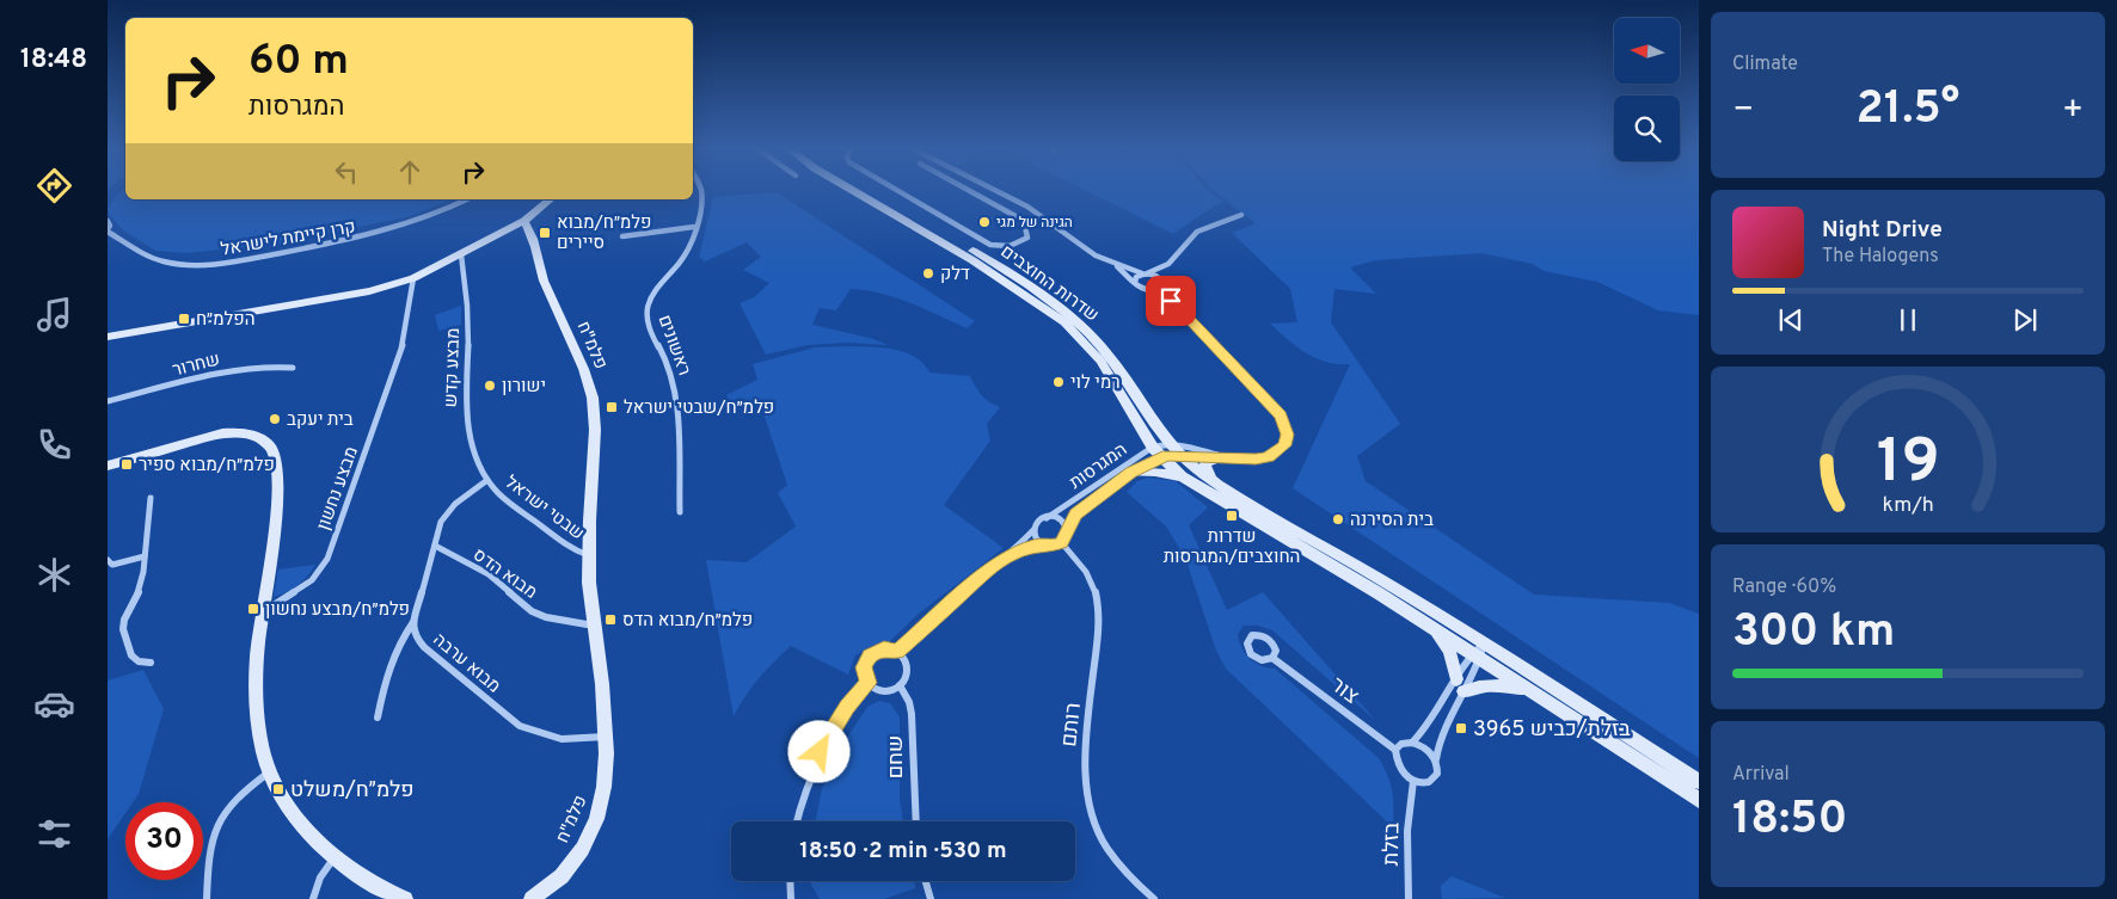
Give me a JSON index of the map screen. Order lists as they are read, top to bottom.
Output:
{
  "streets": {
    "main road": ["שדרות החוצבים", "פלמ\"ח"],
    "street": [
      "קרן קיימת לישראל",
      "ראשונים",
      "שחרור",
      "מבצע קדש",
      "המגרסות",
      "מבצע נחשון",
      "שבטי ישראל",
      "מבוא הדס",
      "מבוא ערבה",
      "צור",
      "רותם",
      "שחם",
      "בזלת"
    ]
  },
  "crossings": [
    ["שדרות החוצבים", "המגרסות"],
    ["פלמ\"ח", "שבטי ישראל"],
    ["פלמ\"ח", "מבוא הדס"],
    ["פלמ\"ח", "מבוא ערבה"],
    ["מבצע קדש", "שבטי ישראל"],
    ["המגרסות", "רותם"],
    ["צור", "בזלת"]
  ],
  "places": {
    "other": [
      "הגינה של מגי",
      "דלק",
      "רמי לוי",
      "ישורון",
      "בית יעקב",
      "בית הסירנה"
    ],
    "transit": [
      "פלמ״ח/מבוא סיירים",
      "הפלמ״ח",
      "פלמ״ח/שבטי ישראל",
      "פלמ״ח/מבוא ספיר",
      "שדרות החוצבים/המגרסות",
      "פלמ״ח/מבצע נחשון",
      "פלמ״ח/מבוא הדס",
      "בזלת/כביש 3965",
      "פלמ״ח/משלט"
    ]
  },
  "north": "left",
  "page": {
    "tabs": "18:48",
    "tile": [
      "Climate",
      ["Range · 60%", "300 km"],
      ["Arrival", "18:50"]
    ],
    "turn": ["60 m", "המגרסות"],
    "heat": ["−", "21.5°", "+"],
    "song": ["Night Drive", "The Halogens"],
    "limit": "30",
    "trip": "18:50 · 2 min · 530 m",
    "gauge": ["19", "km/h"]
  }
}
